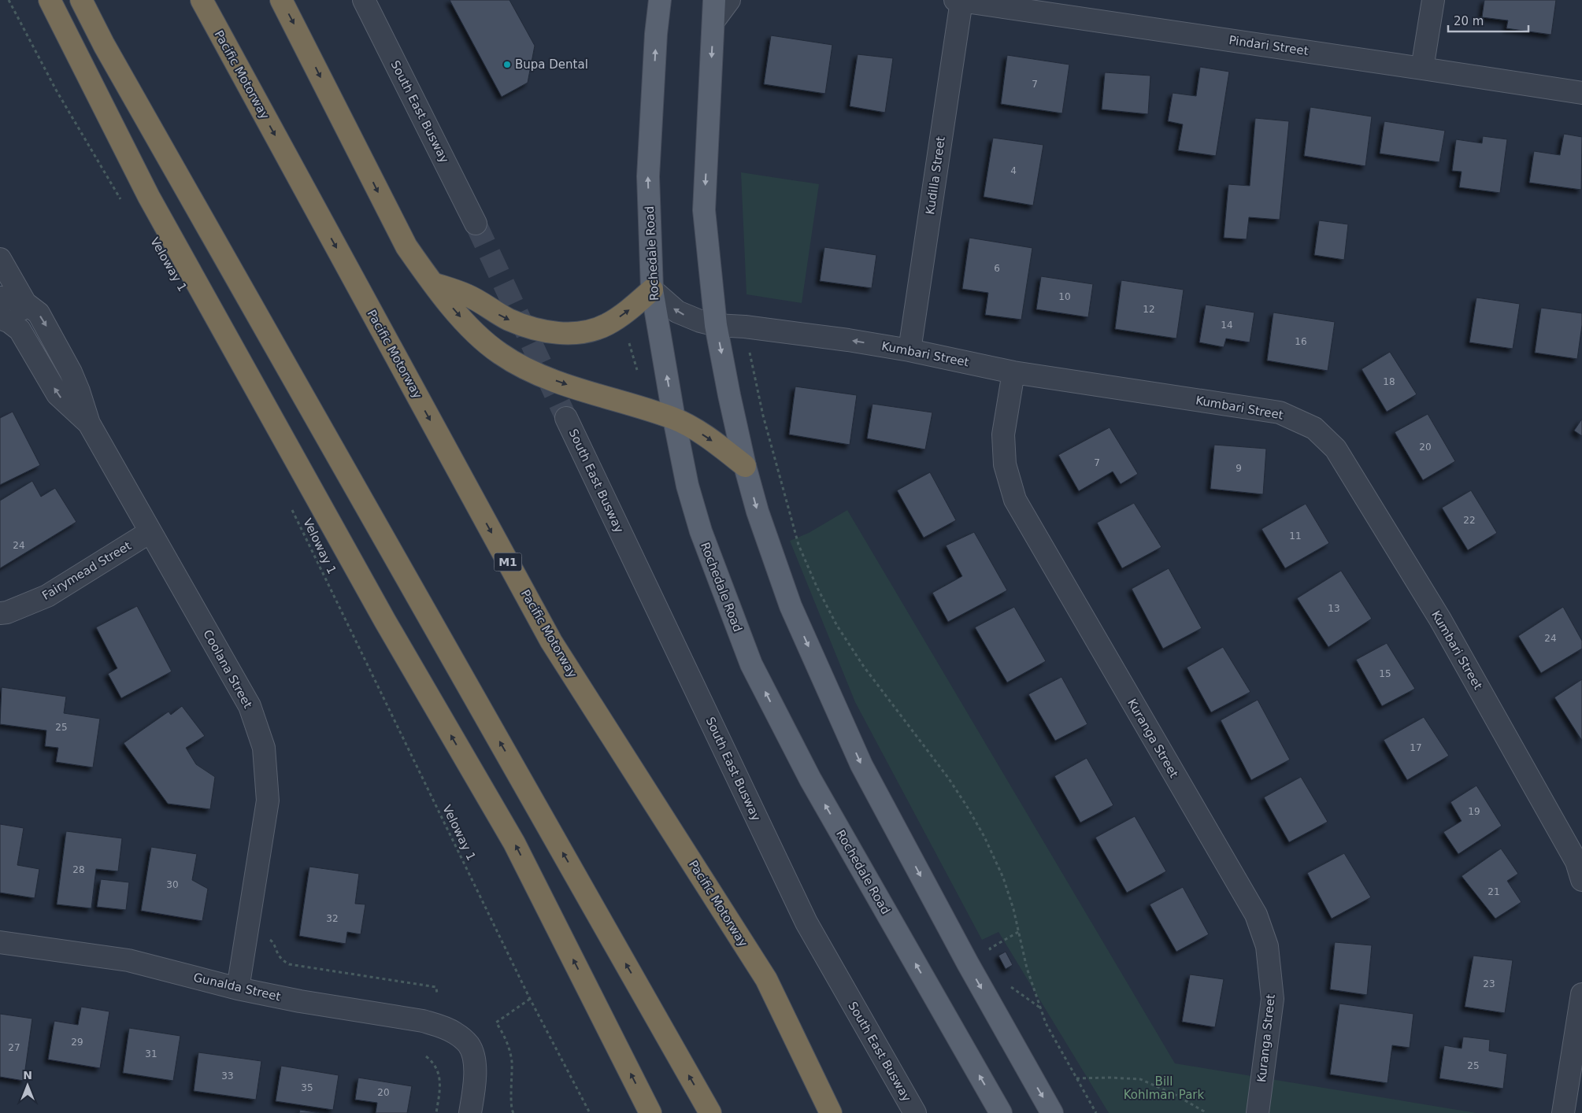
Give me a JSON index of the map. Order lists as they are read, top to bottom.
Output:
{
  "streets": {
    "highway": ["Pacific Motorway", "M1"],
    "main road": ["Rochedale Road"],
    "street": [
      "Pindari Street",
      "South East Busway",
      "Kudilla Street",
      "Kumbari Street",
      "Fairymead Street",
      "Coolana Street",
      "Kuranga Street",
      "Gunalda Street"
    ],
    "path": ["Veloway 1"]
  },
  "crossings": [
    ["Pindari Street", "Kudilla Street"],
    ["Kudilla Street", "Kumbari Street"],
    ["Rochedale Road", "Kumbari Street"],
    ["Kumbari Street", "Kuranga Street"],
    ["Fairymead Street", "Coolana Street"],
    ["Coolana Street", "Gunalda Street"]
  ],
  "parks": ["Bill Kohlman Park"],
  "places": ["Bupa Dental"],
  "house_numbers": [
    "7",
    "4",
    "6",
    "10",
    "12",
    "14",
    "16",
    "18",
    "20",
    "7",
    "9",
    "22",
    "11",
    "24",
    "13",
    "24",
    "15",
    "25",
    "17",
    "19",
    "28",
    "30",
    "21",
    "32",
    "23",
    "29",
    "27",
    "31",
    "25",
    "33",
    "35",
    "20"
  ],
  "scale_bar": "20 m",
  "north": "top"
}
